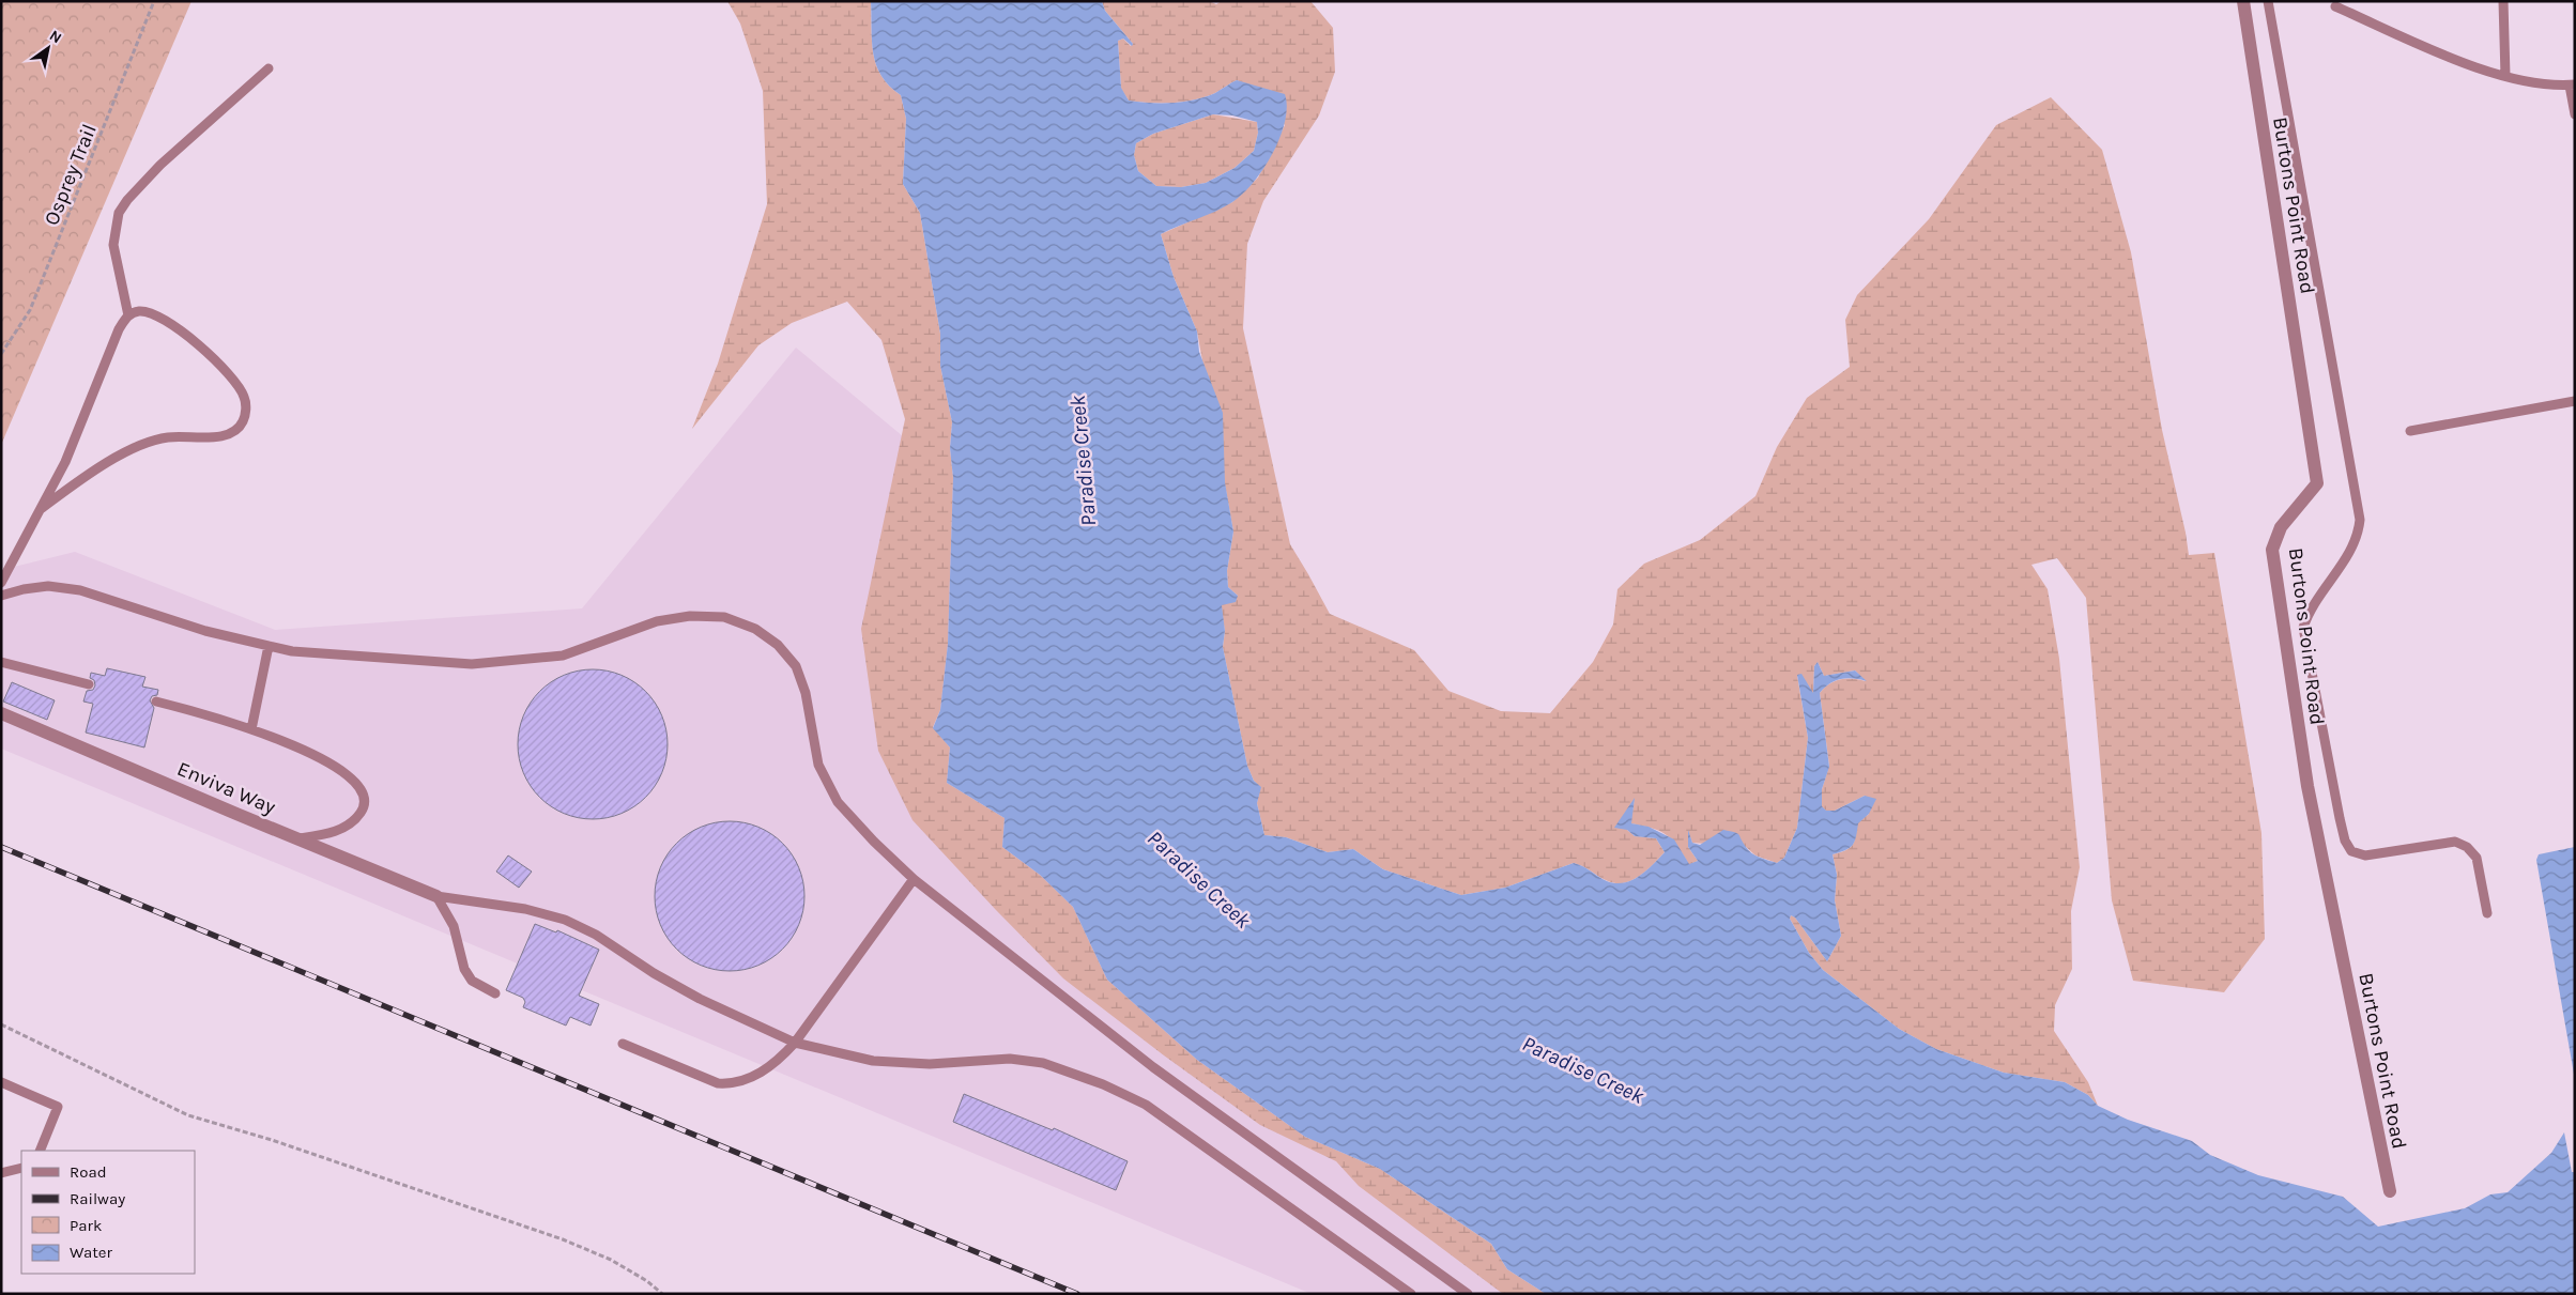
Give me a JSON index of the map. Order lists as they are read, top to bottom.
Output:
{
  "streets": {
    "street": ["Burtons Point Road", "Enviva Way"],
    "path": ["Osprey Trail"]
  },
  "water": ["Paradise Creek"],
  "legend": [
    "Road",
    "Railway",
    "Park",
    "Water"
  ],
  "north": "top right"
}
